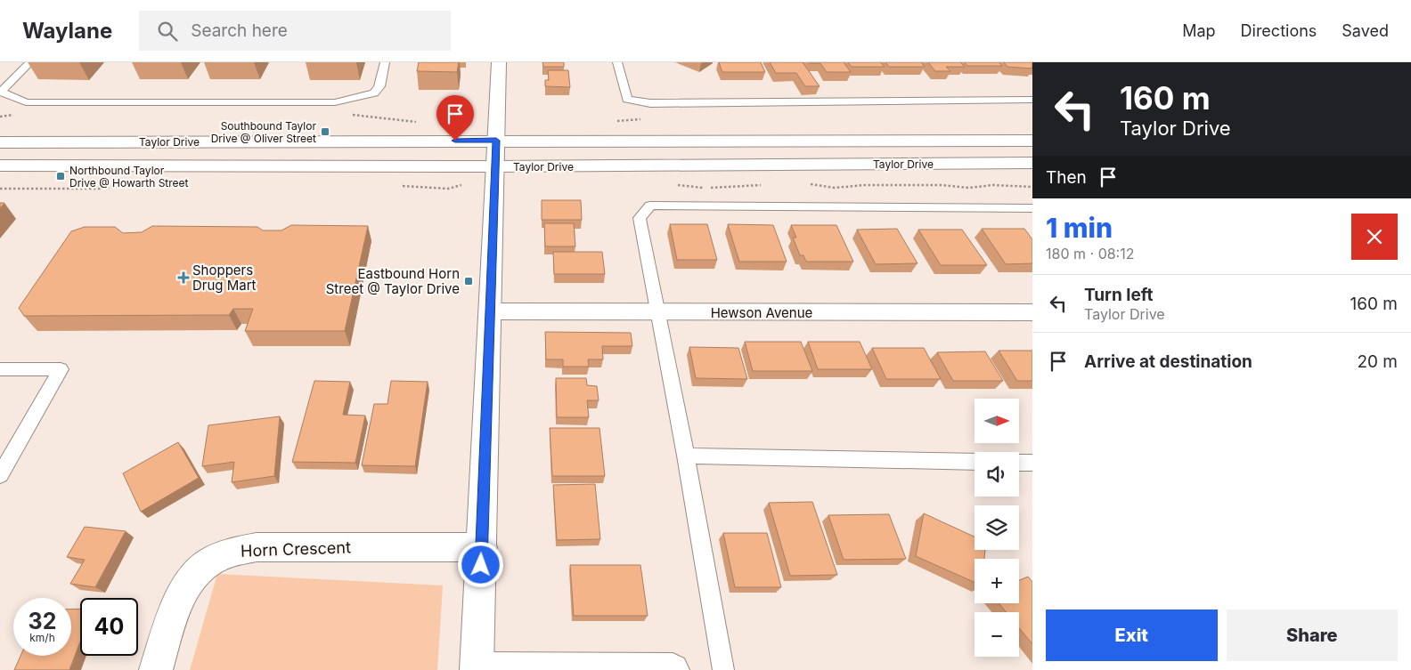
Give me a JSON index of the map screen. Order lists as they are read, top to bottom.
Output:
{
  "streets": {
    "main road": ["Taylor Drive", "Hewson Avenue", "Horn Crescent"]
  },
  "places": {
    "transit": ["Southbound Taylor Drive @ Oliver Street", "Northbound Taylor Drive @ Howarth Street", "Eastbound Horn Street @ Taylor Drive"],
    "health": ["Shoppers Drug Mart"]
  },
  "north": "right",
  "page": {
    "header": "Waylane",
    "search": "Search here",
    "nav": ["Map", "Directions", "Saved"],
    "turn": ["160 m", "Taylor Drive"],
    "then": "Then",
    "heading": ["1 min", "180 m · 08:12"],
    "list": [
      {
        "name": "Turn left",
        "note": "Taylor Drive",
        "value": "160 m"
      },
      {
        "name": "Arrive at destination",
        "value": "20 m"
      }
    ],
    "map_buttons": ["+", "−"],
    "speed": "32 km/h",
    "limit": "40",
    "buttons": ["Exit", "Share"]
  }
}
